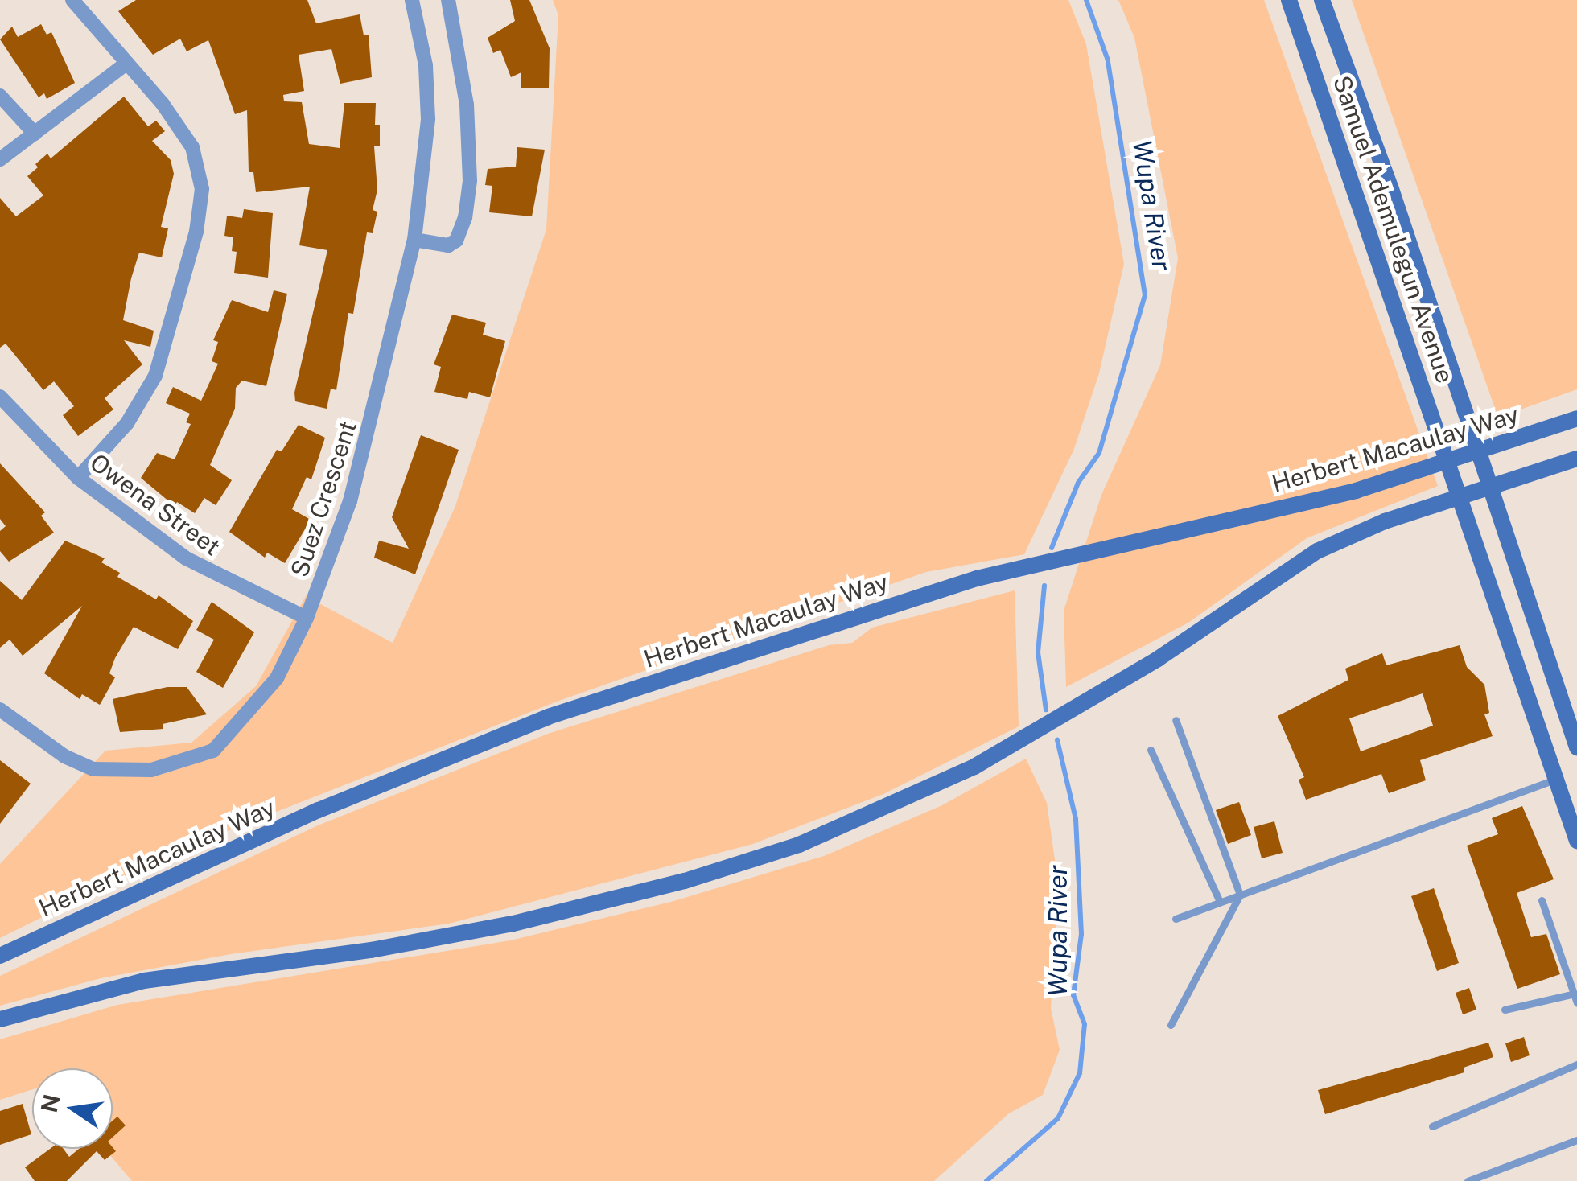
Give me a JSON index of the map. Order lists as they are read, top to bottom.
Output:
{
  "streets": {
    "main road": ["Samuel Ademulegun Avenue", "Herbert Macaulay Way"],
    "street": ["Suez Crescent", "Owena Street"]
  },
  "crossings": [
    ["Samuel Ademulegun Avenue", "Herbert Macaulay Way"],
    ["Suez Crescent", "Owena Street"]
  ],
  "water": ["Wupa River"],
  "north": "left"
}
